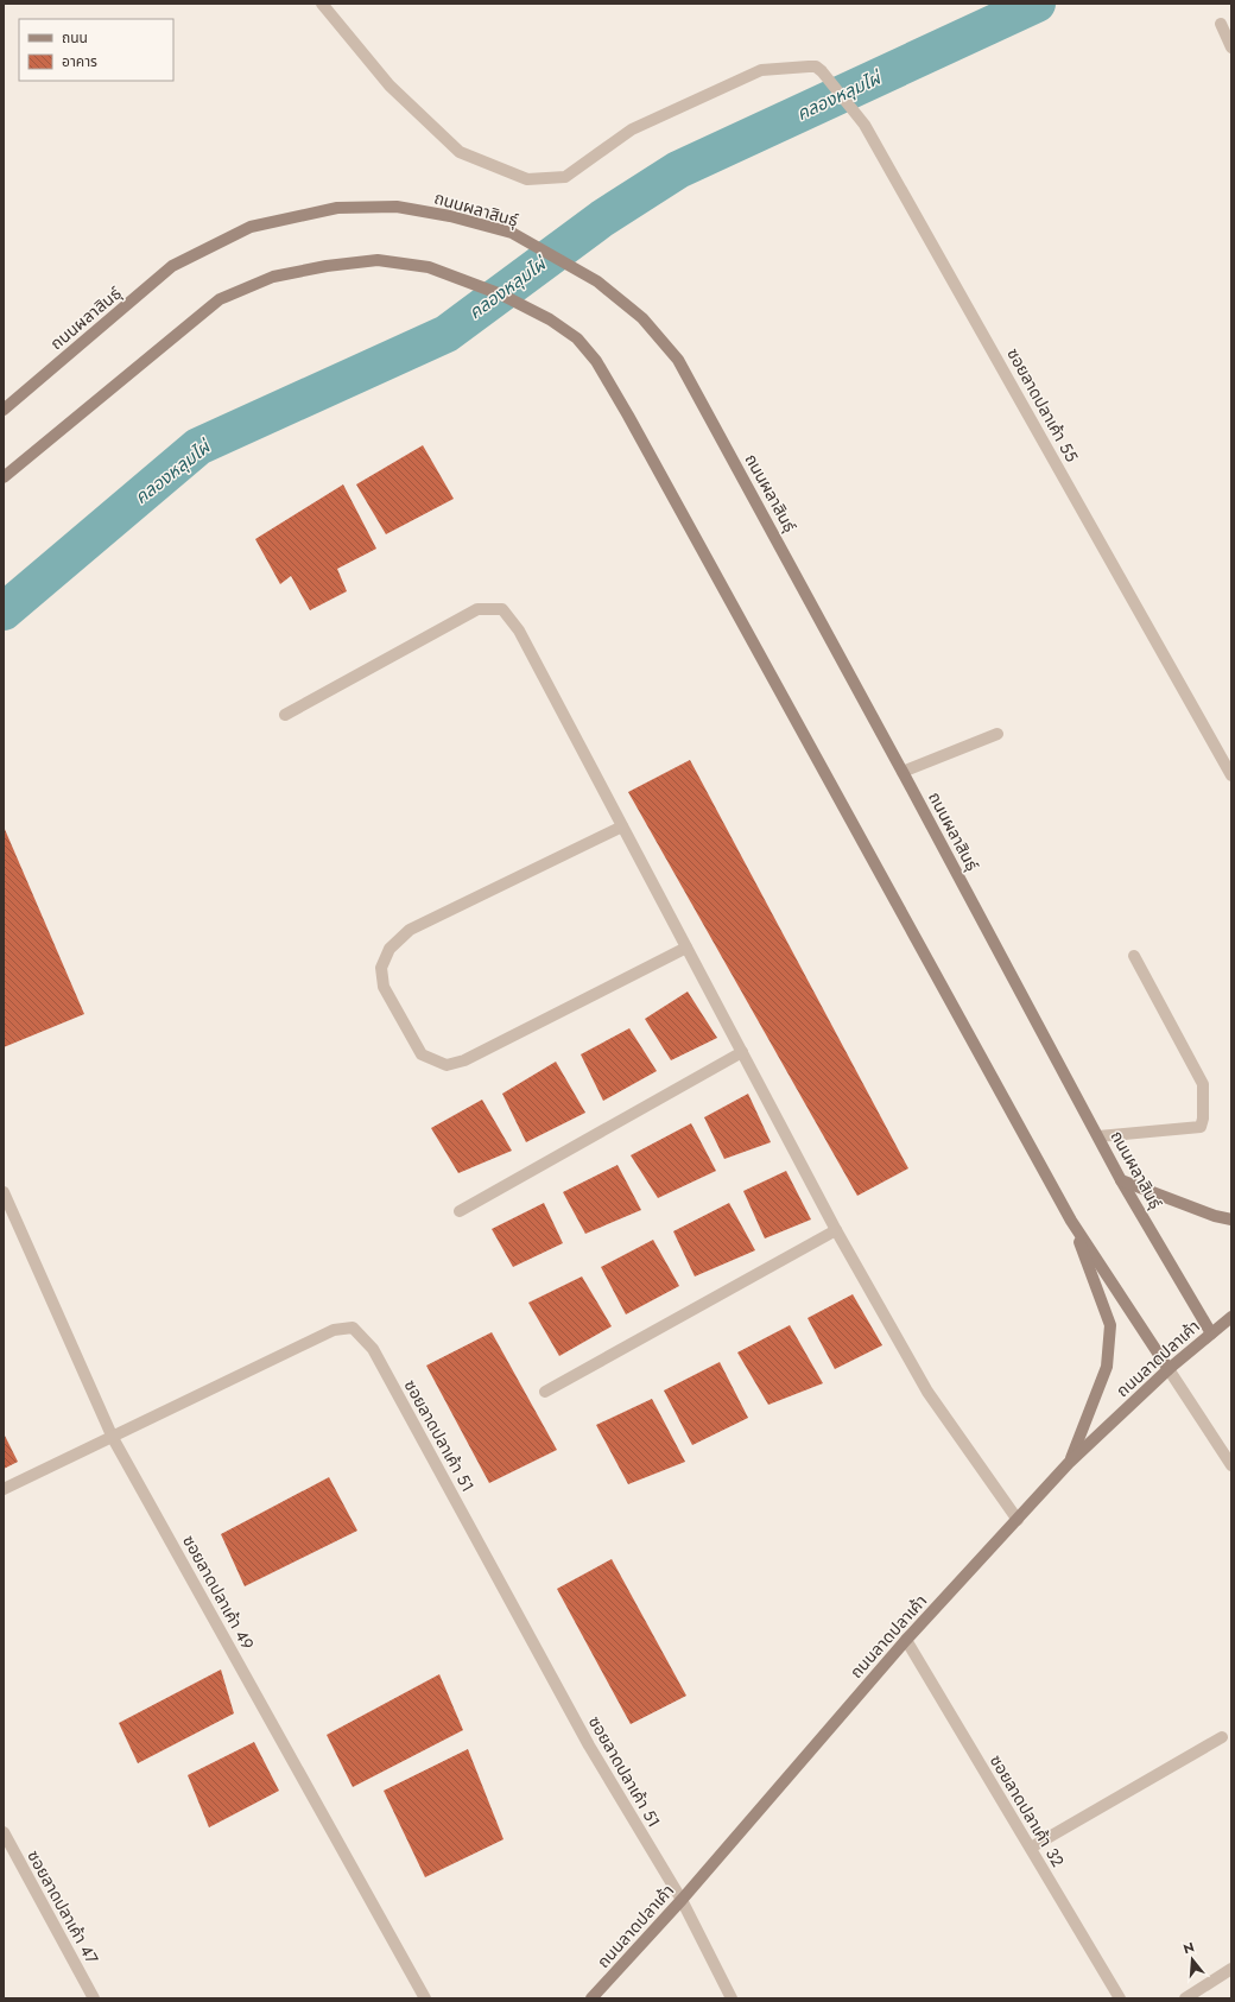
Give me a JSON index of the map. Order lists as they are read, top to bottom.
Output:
{
  "streets": {
    "main road": ["ถนนผลาสินธุ์", "ถนนลาดปลาเค้า"],
    "street": [
      "ซอยลาดปลาเค้า 55",
      "ซอยลาดปลาเค้า 51",
      "ซอยลาดปลาเค้า 49",
      "ซอยลาดปลาเค้า 32",
      "ซอยลาดปลาเค้า 47"
    ]
  },
  "crossings": [
    ["ถนนผลาสินธุ์", "ถนนลาดปลาเค้า"],
    ["ถนนลาดปลาเค้า", "ซอยลาดปลาเค้า 51"],
    ["ถนนลาดปลาเค้า", "ซอยลาดปลาเค้า 32"],
    ["ซอยลาดปลาเค้า 51", "ซอยลาดปลาเค้า 49"]
  ],
  "water": ["คลองหลุมไผ่"],
  "legend": ["ถนน", "อาคาร"],
  "north": "top"
}
